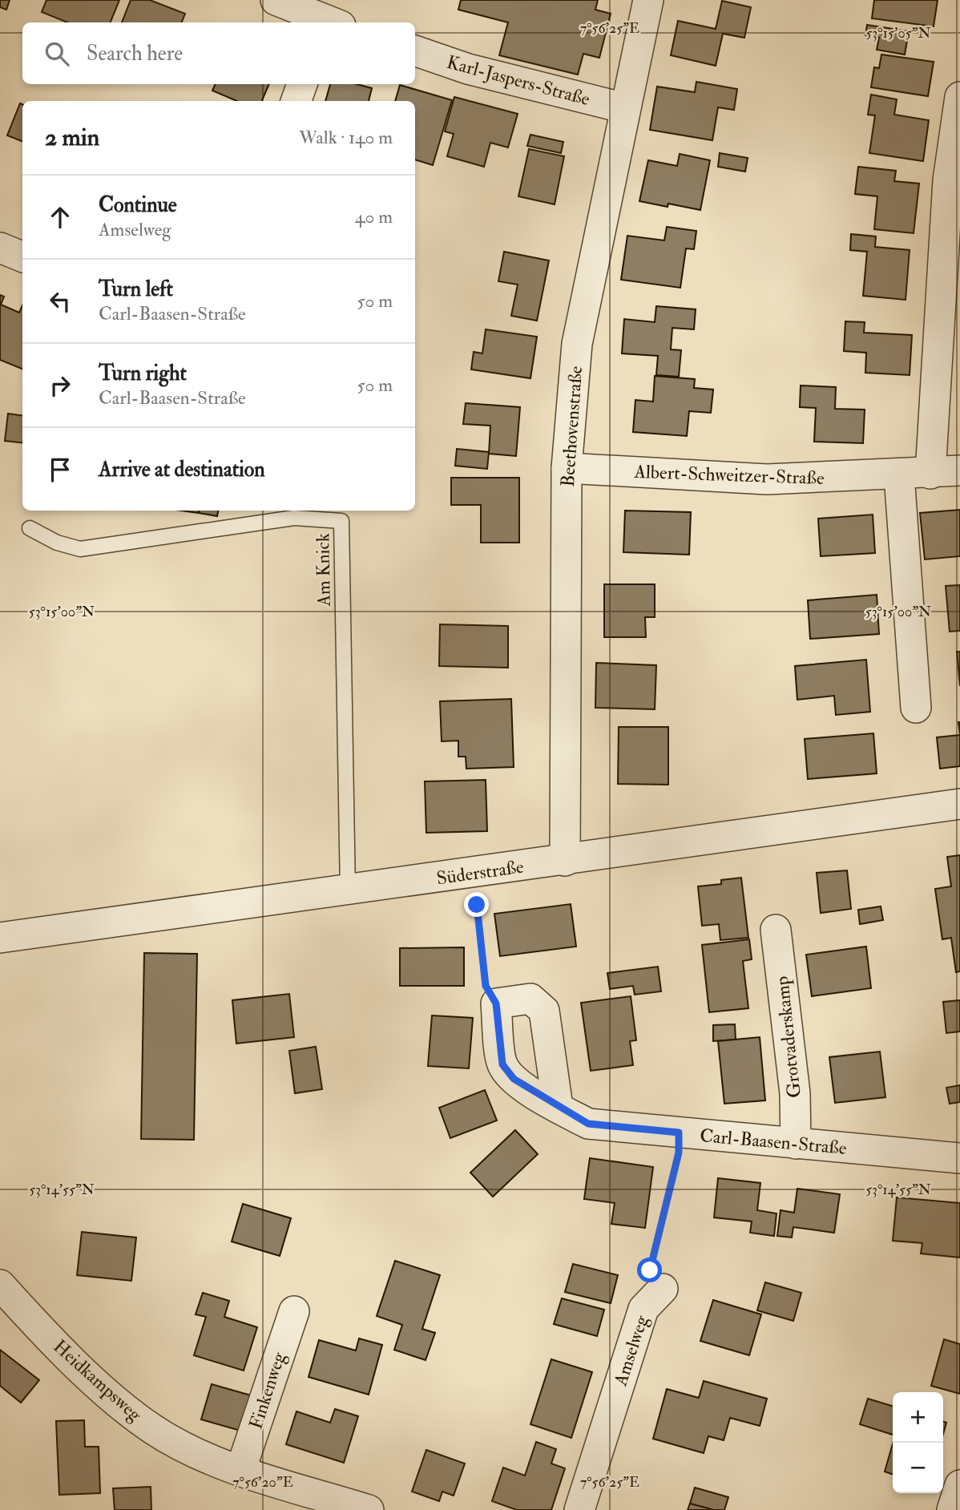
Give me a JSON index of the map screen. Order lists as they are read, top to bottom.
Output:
{
  "streets": {
    "street": [
      "Karl-Jaspers-Straße",
      "Beethovenstraße",
      "Albert-Schweitzer-Straße",
      "Süderstraße",
      "Grotvaderskamp",
      "Carl-Baasen-Straße",
      "Amselweg",
      "Heidkampsweg",
      "Finkenweg"
    ],
    "lane": ["Am Knick"]
  },
  "crossings": [
    ["Karl-Jaspers-Straße", "Beethovenstraße"],
    ["Beethovenstraße", "Albert-Schweitzer-Straße"],
    ["Beethovenstraße", "Süderstraße"],
    ["Am Knick", "Süderstraße"],
    ["Grotvaderskamp", "Carl-Baasen-Straße"],
    ["Heidkampsweg", "Finkenweg"]
  ],
  "page": {
    "search": "Search here",
    "heading": ["2 min", "Walk · 140 m"],
    "list": [
      ["Continue", "Amselweg", "40 m"],
      ["Turn left", "Carl-Baasen-Straße", "50 m"],
      ["Turn right", "Carl-Baasen-Straße", "50 m"],
      "Arrive at destination"
    ],
    "map_buttons": ["+", "−"]
  },
  "coordinates": [
    "7°56'25\"E",
    "53°15'05\"N",
    "53°15'00\"N",
    "53°14'55\"N",
    "7°56'20\"E"
  ]
}
